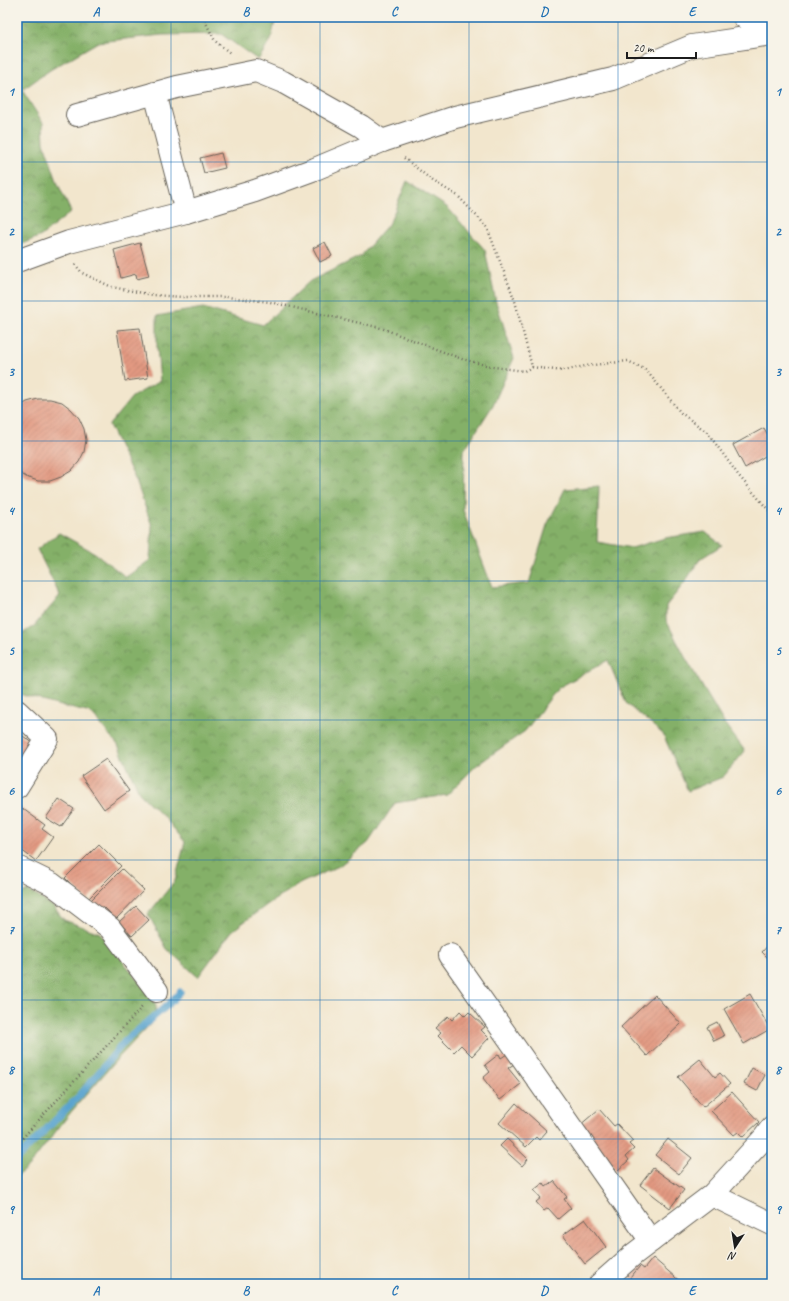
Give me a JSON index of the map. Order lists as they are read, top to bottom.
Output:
{
  "scale_bar": "20 m",
  "north": "bottom",
  "grid": {
    "columns": [
      "A",
      "B",
      "C",
      "D",
      "E"
    ],
    "rows": [
      "1",
      "2",
      "3",
      "4",
      "5",
      "6",
      "7",
      "8",
      "9"
    ]
  }
}
